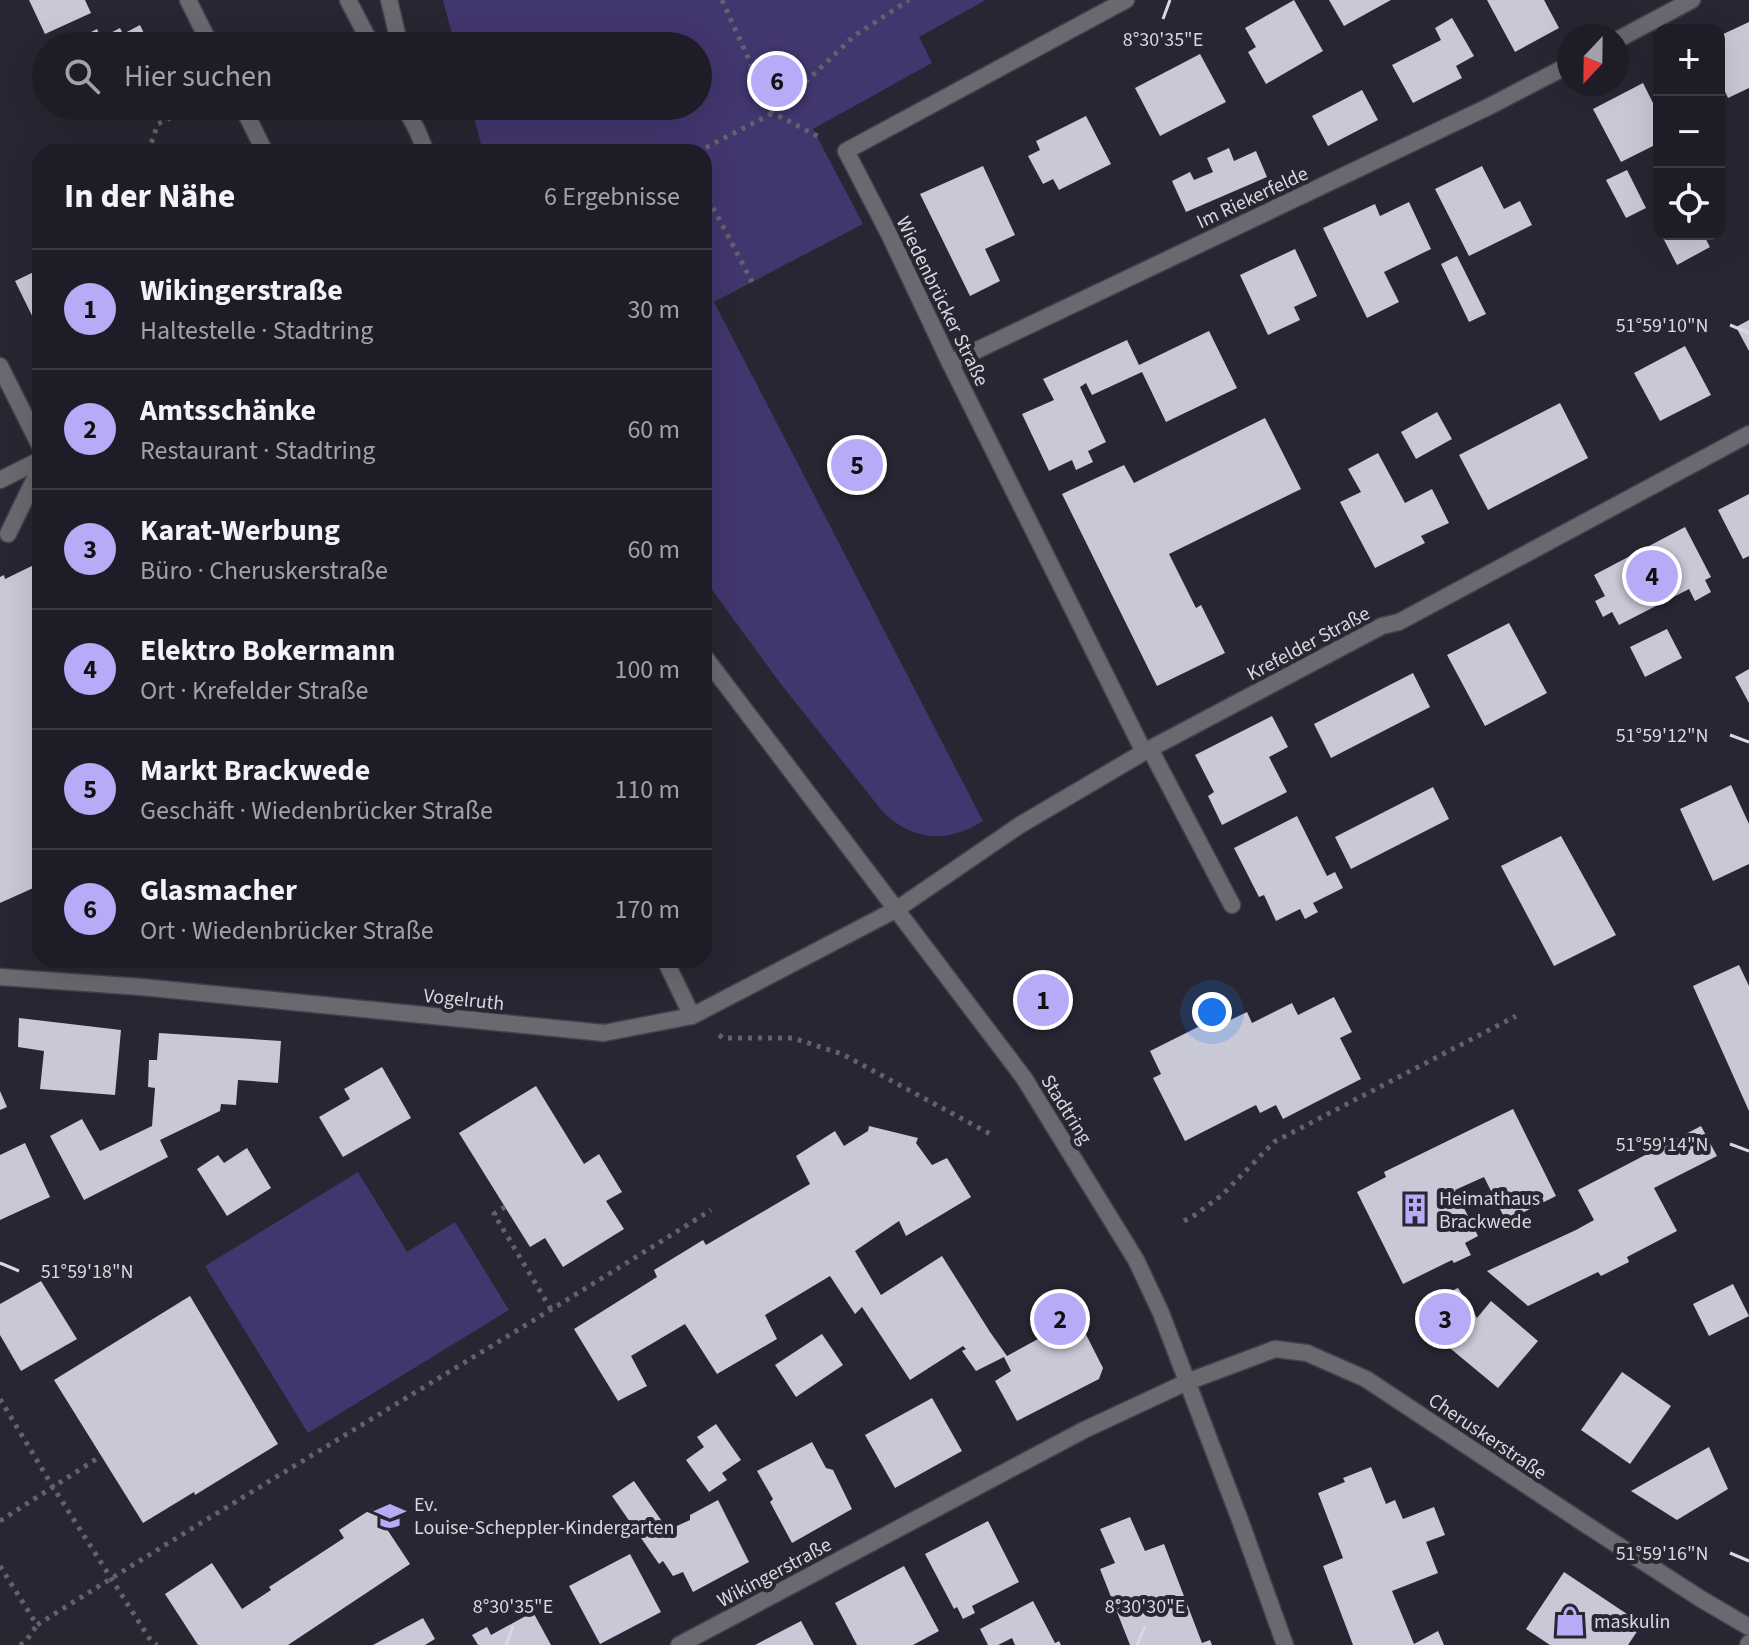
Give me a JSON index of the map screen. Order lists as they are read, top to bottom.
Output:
{
  "streets": {
    "street": [
      "Im Riekerfelde",
      "Wiedenbrücker Straße",
      "Krefelder Straße",
      "Vogelruth",
      "Stadtring",
      "Cheruskerstraße",
      "Wikingerstraße"
    ]
  },
  "crossings": [
    ["Im Riekerfelde", "Wiedenbrücker Straße"],
    ["Wiedenbrücker Straße", "Krefelder Straße"],
    ["Krefelder Straße", "Vogelruth"],
    ["Krefelder Straße", "Stadtring"],
    ["Vogelruth", "Stadtring"],
    ["Stadtring", "Cheruskerstraße"],
    ["Stadtring", "Wikingerstraße"],
    ["Cheruskerstraße", "Wikingerstraße"]
  ],
  "places": {
    "building": ["Heimathaus Brackwede"],
    "school or university": ["Ev. Louise-Scheppler-Kindergarten"],
    "shop": ["maskulin"]
  },
  "north": "bottom",
  "page": {
    "map_buttons": ["+", "−"],
    "search": "Hier suchen",
    "pins": [
      "6",
      "5",
      "4",
      "1",
      "2",
      "3"
    ],
    "heading": ["In der Nähe", "6 Ergebnisse"],
    "list": [
      {
        "mark": "1",
        "name": "Wikingerstraße",
        "note": "Haltestelle · Stadtring",
        "value": "30 m"
      },
      {
        "mark": "2",
        "name": "Amtsschänke",
        "note": "Restaurant · Stadtring",
        "value": "60 m"
      },
      {
        "mark": "3",
        "name": "Karat-Werbung",
        "note": "Büro · Cheruskerstraße",
        "value": "60 m"
      },
      {
        "mark": "4",
        "name": "Elektro Bokermann",
        "note": "Ort · Krefelder Straße",
        "value": "100 m"
      },
      {
        "mark": "5",
        "name": "Markt Brackwede",
        "note": "Geschäft · Wiedenbrücker Straße",
        "value": "110 m"
      },
      {
        "mark": "6",
        "name": "Glasmacher",
        "note": "Ort · Wiedenbrücker Straße",
        "value": "170 m"
      }
    ]
  },
  "coordinates": [
    "8°30'35\"E",
    "51°59'10\"N",
    "51°59'12\"N",
    "51°59'14\"N",
    "51°59'18\"N",
    "51°59'16\"N",
    "8°30'30\"E"
  ]
}
